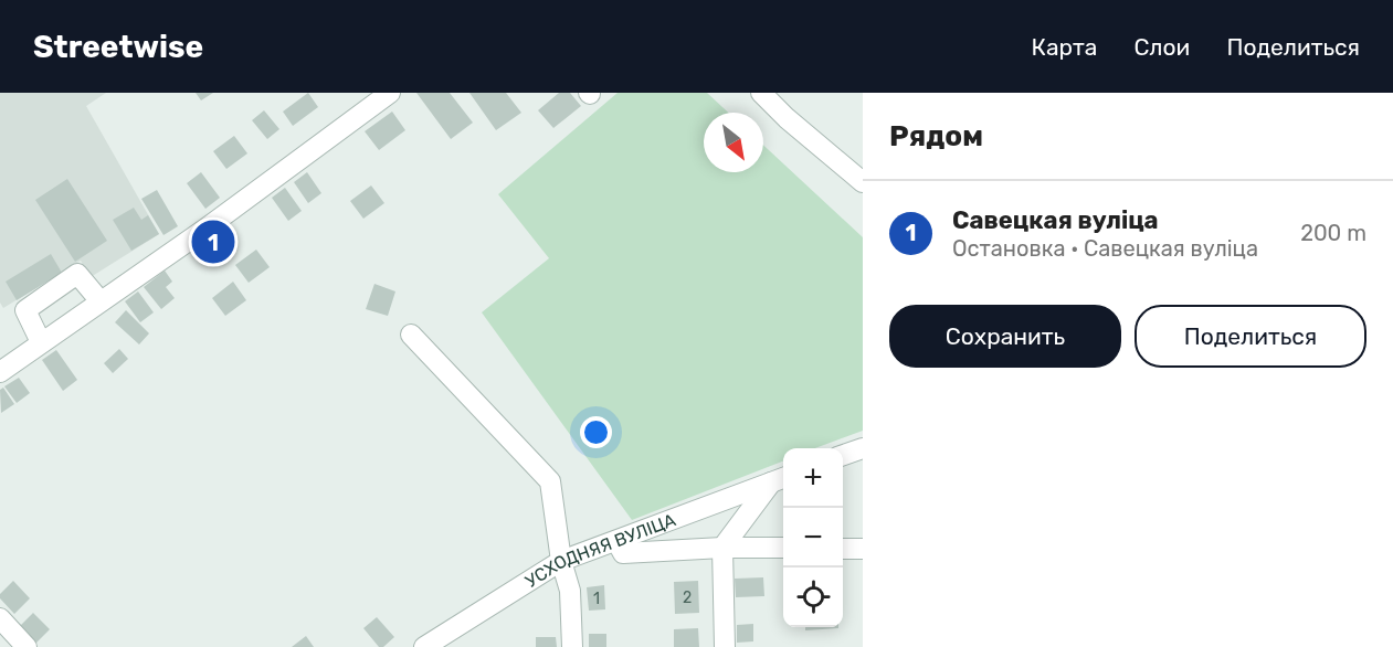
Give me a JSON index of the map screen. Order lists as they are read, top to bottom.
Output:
{
  "streets": {
    "street": ["УСХОДНЯЯ ВУЛІЦА"]
  },
  "house_numbers": ["2", "1"],
  "north": "bottom right",
  "page": {
    "header": "Streetwise",
    "nav": ["Карта", "Слои", "Поделиться"],
    "heading": "Рядом",
    "list": [
      {
        "mark": "1",
        "name": "Савецкая вуліца",
        "note": "Остановка · Савецкая вуліца",
        "value": "200 m"
      }
    ],
    "pins": "1",
    "buttons": ["Сохранить", "Поделиться"],
    "map_buttons": ["+", "−"]
  }
}
